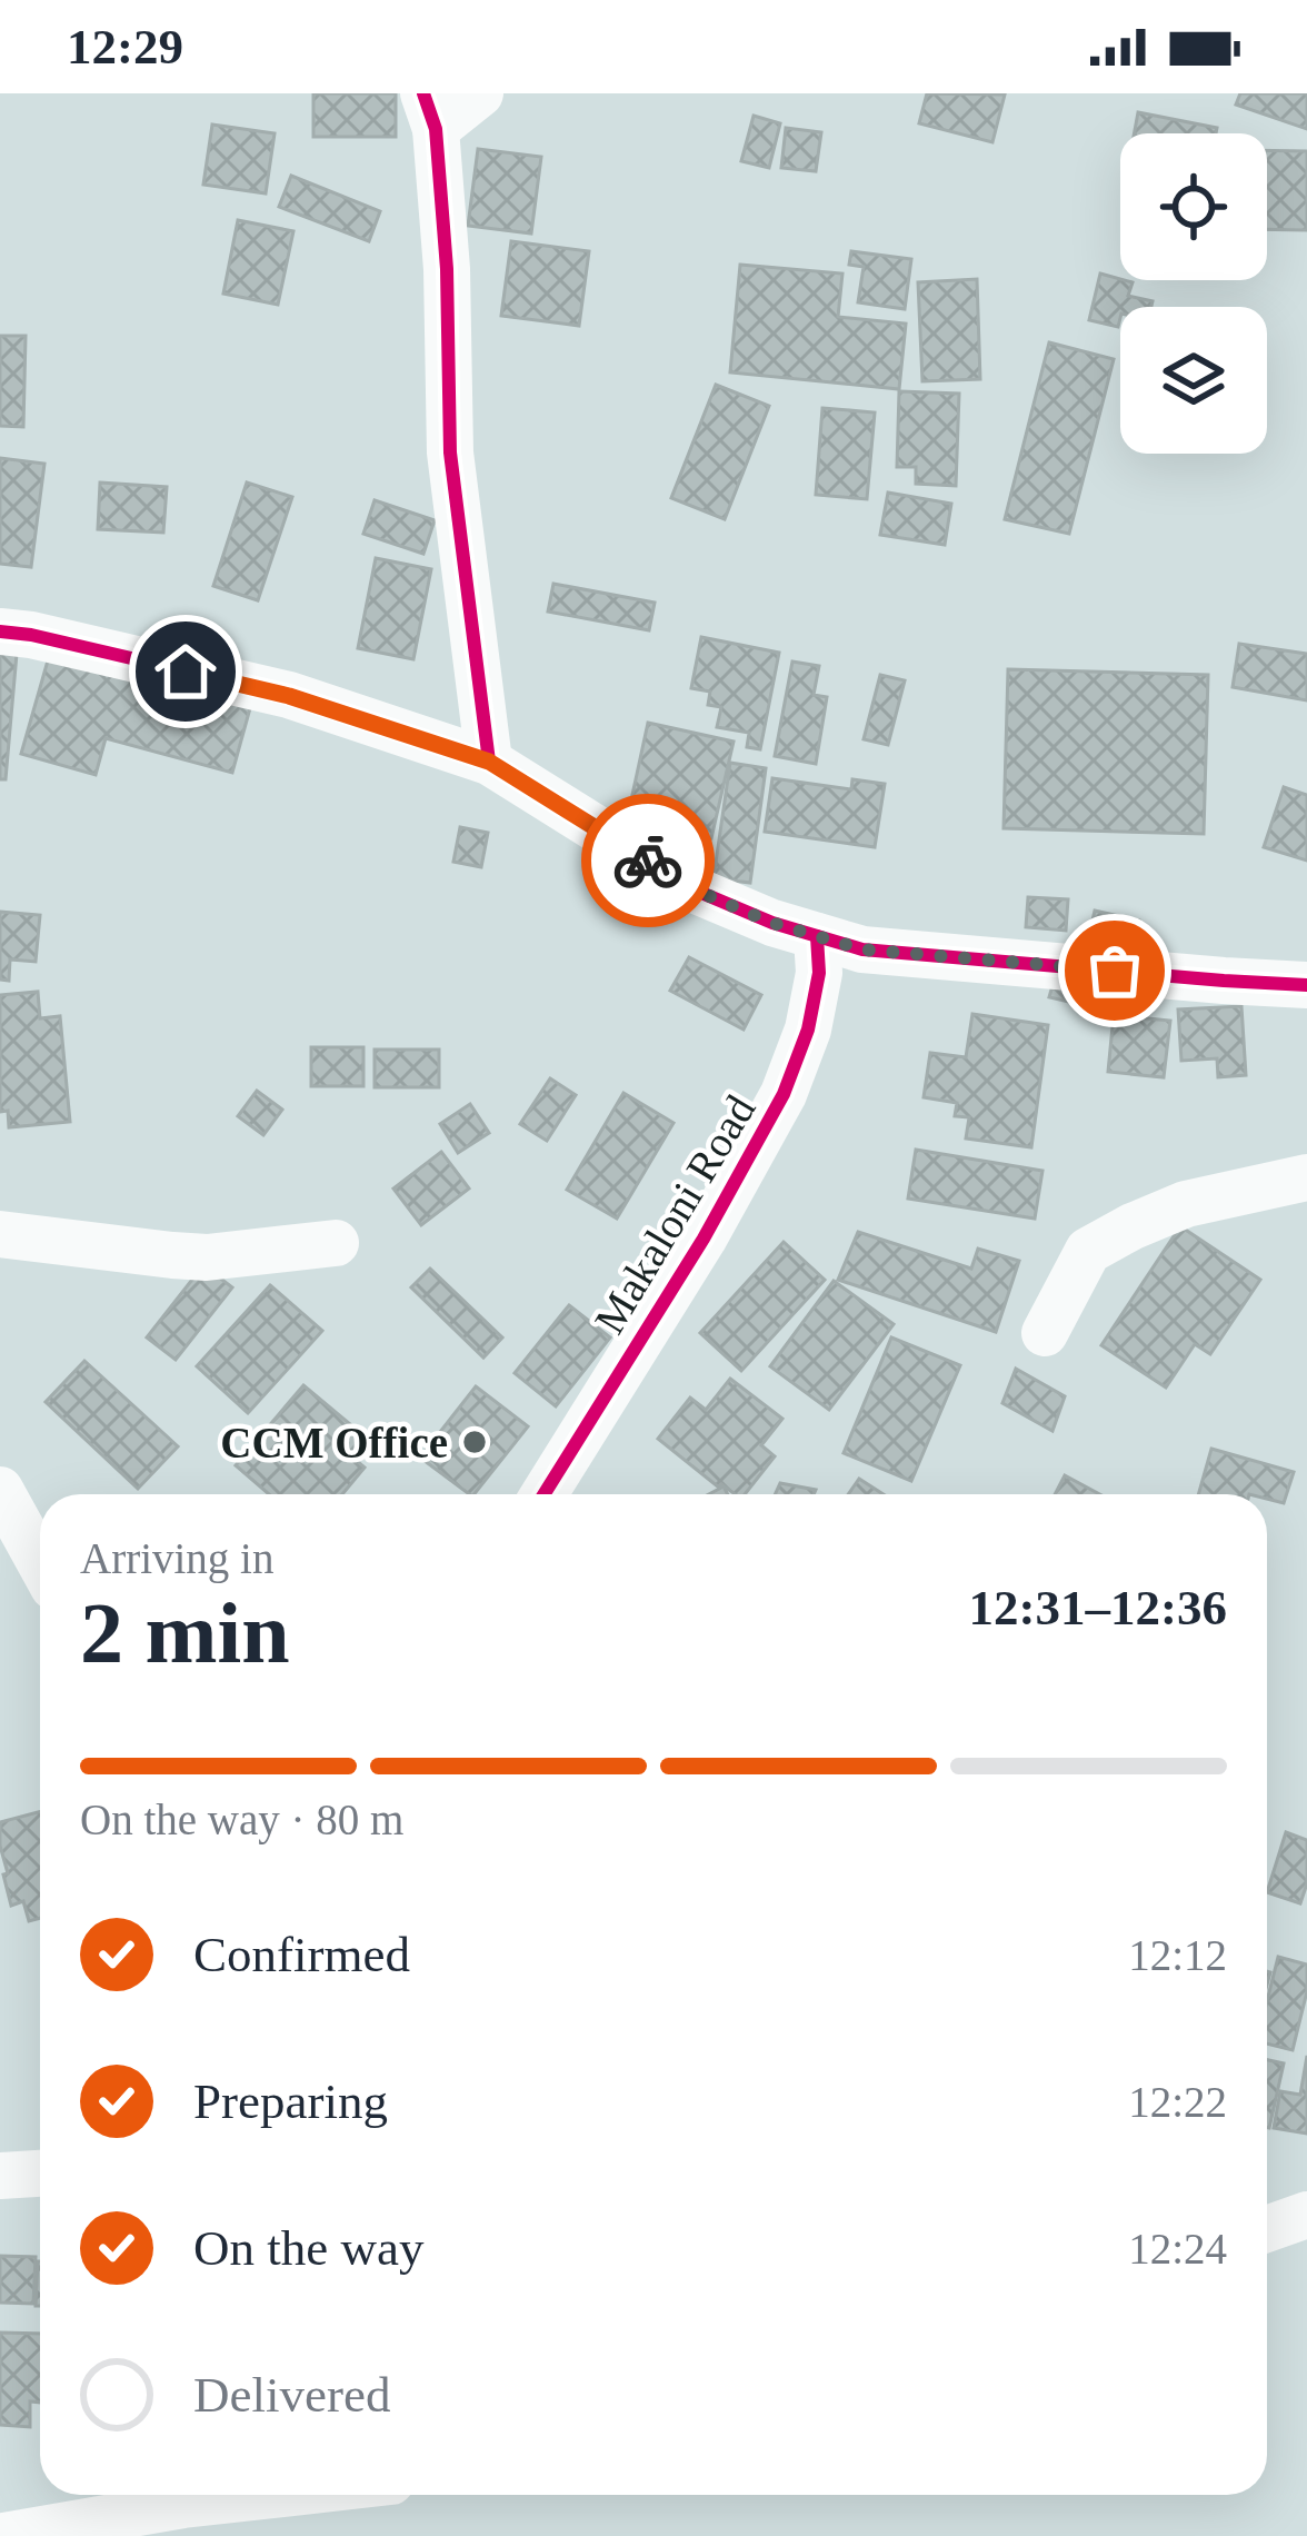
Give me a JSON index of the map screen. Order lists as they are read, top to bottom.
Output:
{
  "streets": {
    "street": ["Makaloni Road"]
  },
  "places": ["CCM Office"],
  "page": {
    "status": "12:29",
    "heading": ["2 min", "Arriving in", "12:31–12:36"],
    "bar": "On the way · 80 m",
    "list": [
      ["Confirmed", "12:12"],
      ["Preparing", "12:22"],
      ["On the way", "12:24"],
      "Delivered"
    ]
  }
}
